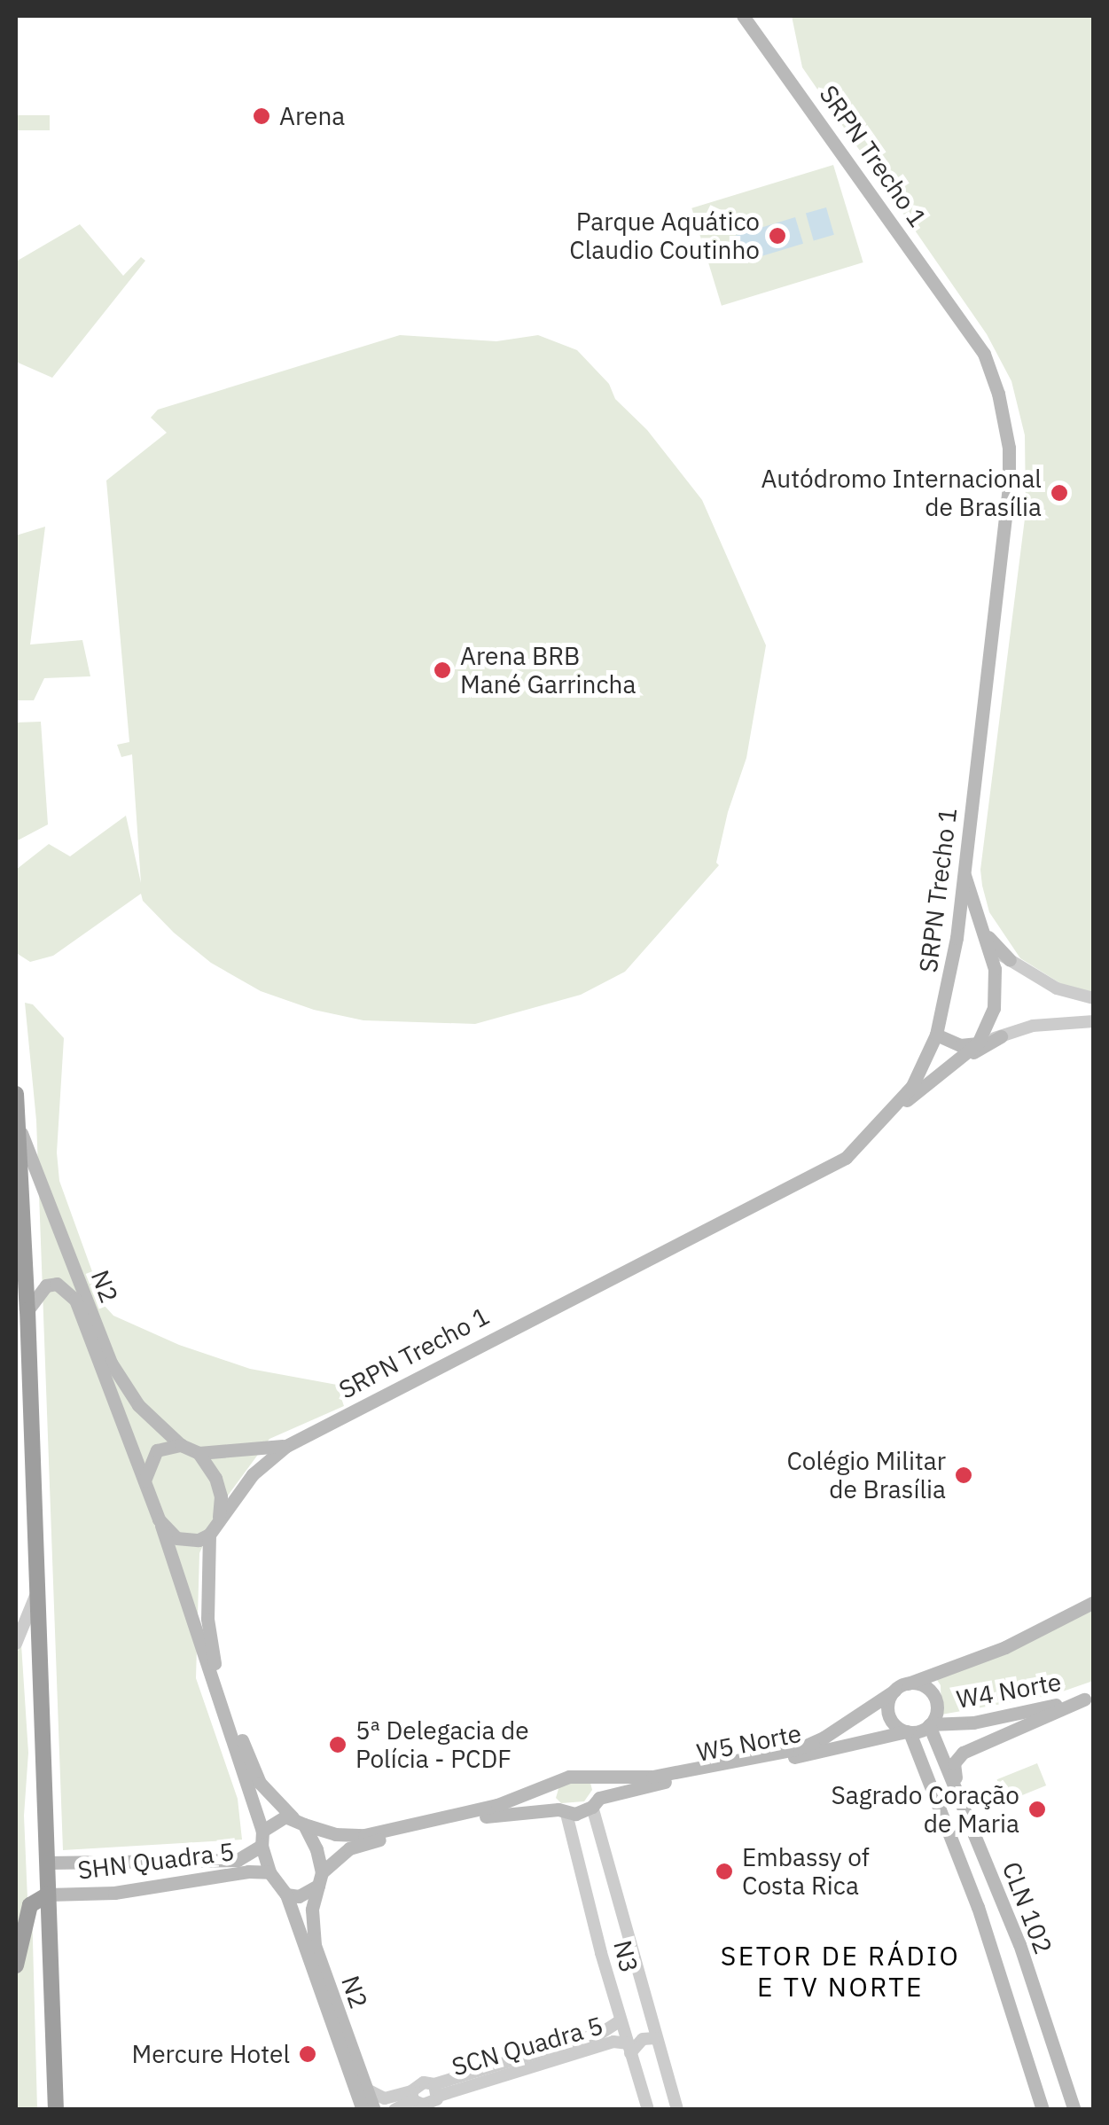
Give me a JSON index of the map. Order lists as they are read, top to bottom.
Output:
{
  "streets": {
    "main road": [
      "SRPN Trecho 1",
      "N2",
      "W4 Norte",
      "W5 Norte",
      "SHN Quadra 5",
      "CLN 102"
    ],
    "street": ["N3", "SCN Quadra 5"]
  },
  "crossings": [
    ["SRPN Trecho 1", "N2"],
    ["N2", "SHN Quadra 5"],
    ["W4 Norte", "W5 Norte"],
    ["W4 Norte", "CLN 102"],
    ["W5 Norte", "CLN 102"],
    ["W5 Norte", "N3"],
    ["N3", "SCN Quadra 5"]
  ],
  "districts": ["SETOR DE RÁDIO E TV NORTE"],
  "places": [
    "Arena",
    "Parque Aquático Claudio Coutinho",
    "Autódromo Internacional de Brasília",
    "Arena BRB Mané Garrincha",
    "Colégio Militar de Brasília",
    "5ª Delegacia de Polícia - PCDF",
    "Sagrado Coração de Maria",
    "Embassy of Costa Rica",
    "Mercure Hotel"
  ]
}
